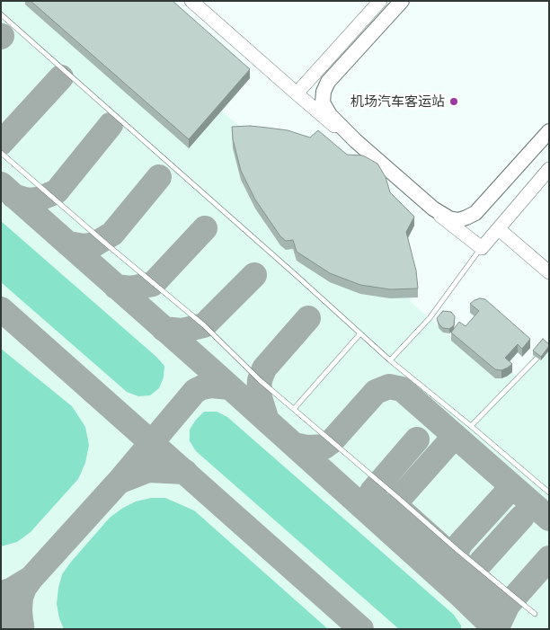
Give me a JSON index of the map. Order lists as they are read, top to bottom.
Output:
{
  "places": ["机场汽车客运站"]
}
